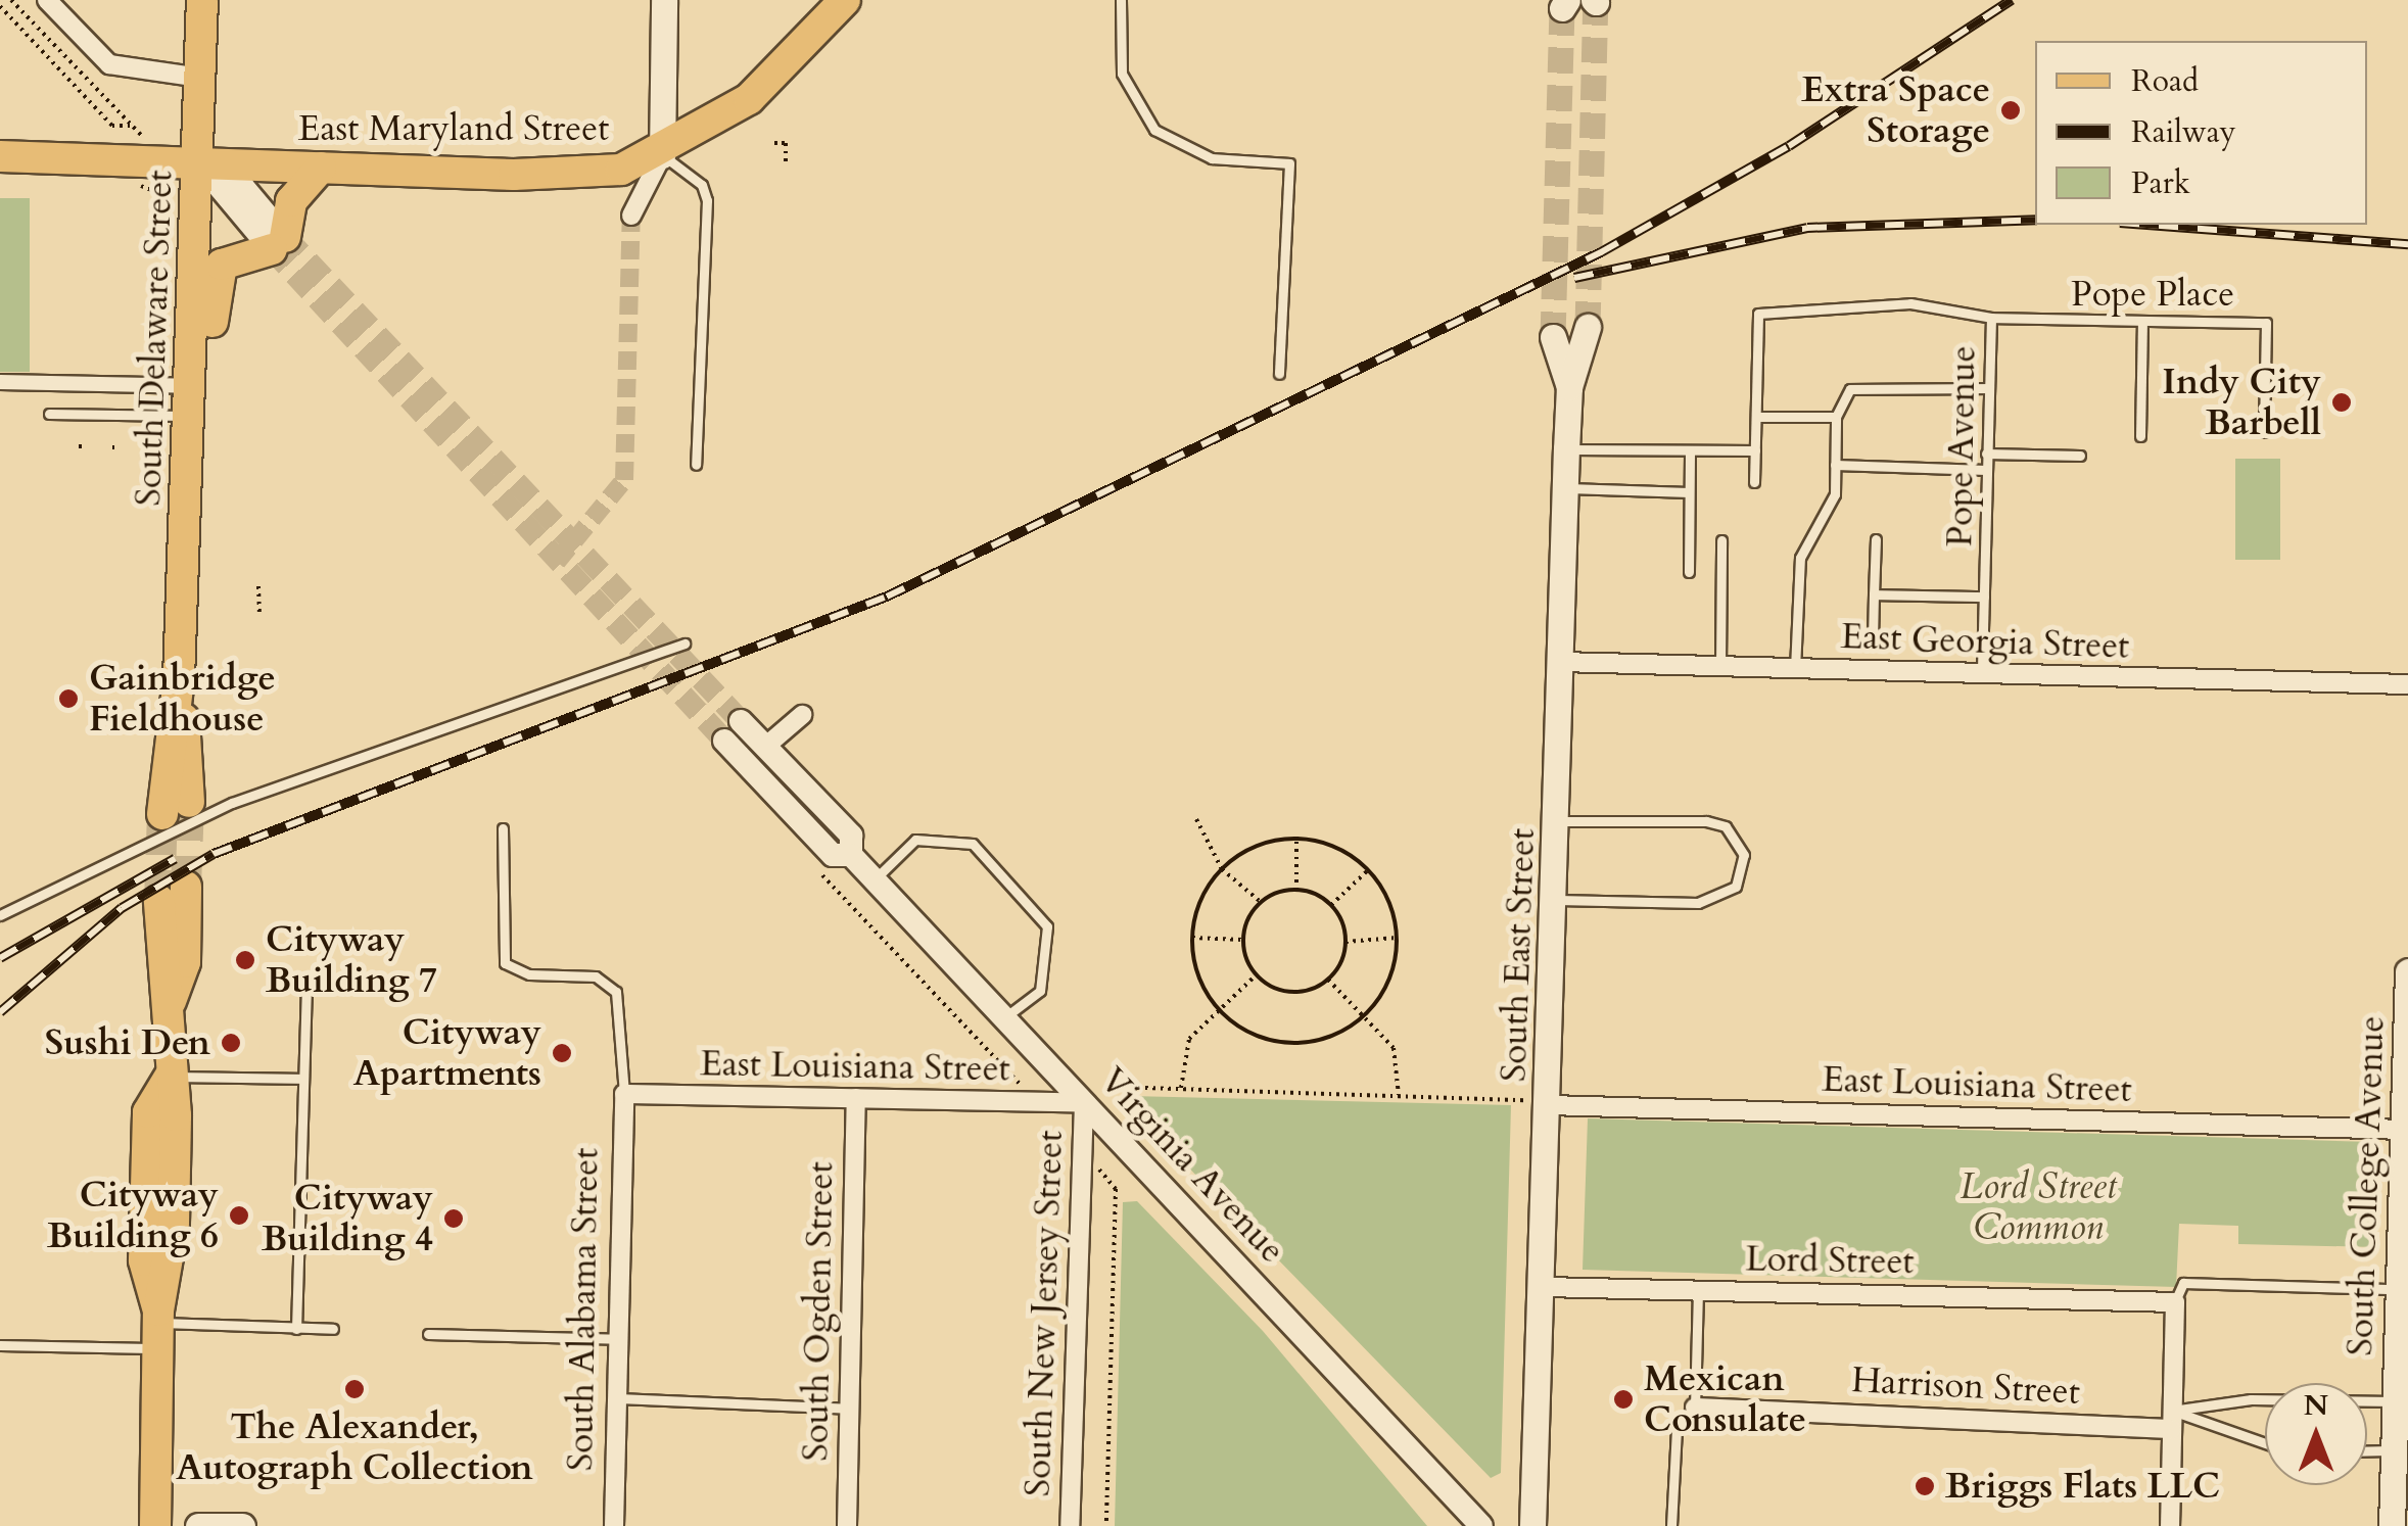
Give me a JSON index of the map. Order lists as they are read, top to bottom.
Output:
{
  "streets": {
    "main road": [
      "East Maryland Street",
      "South Delaware Street",
      "South East Street",
      "South College Avenue"
    ],
    "street": [
      "East Georgia Street",
      "East Louisiana Street",
      "Virginia Avenue",
      "Lord Street",
      "South Alabama Street",
      "South Ogden Street",
      "South New Jersey Street",
      "Harrison Street"
    ],
    "lane": ["Pope Place", "Pope Avenue"]
  },
  "crossings": [
    ["East Maryland Street", "South Delaware Street"],
    ["Pope Place", "Pope Avenue"],
    ["Pope Avenue", "East Georgia Street"],
    ["East Georgia Street", "South East Street"],
    ["South East Street", "East Louisiana Street"],
    ["South East Street", "Lord Street"],
    ["East Louisiana Street", "Virginia Avenue"],
    ["East Louisiana Street", "South College Avenue"],
    ["East Louisiana Street", "South Alabama Street"],
    ["East Louisiana Street", "South Ogden Street"],
    ["East Louisiana Street", "South New Jersey Street"],
    ["Virginia Avenue", "South New Jersey Street"]
  ],
  "parks": ["Lord Street Common"],
  "places": [
    "Extra Space Storage",
    "Indy City Barbell",
    "Gainbridge Fieldhouse",
    "Cityway Building 7",
    "Sushi Den",
    "Cityway Apartments",
    "Cityway Building 6",
    "Cityway Building 4",
    "The Alexander, Autograph Collection",
    "Mexican Consulate",
    "Briggs Flats LLC"
  ],
  "legend": ["Road", "Railway", "Park"],
  "north": "top"
}
